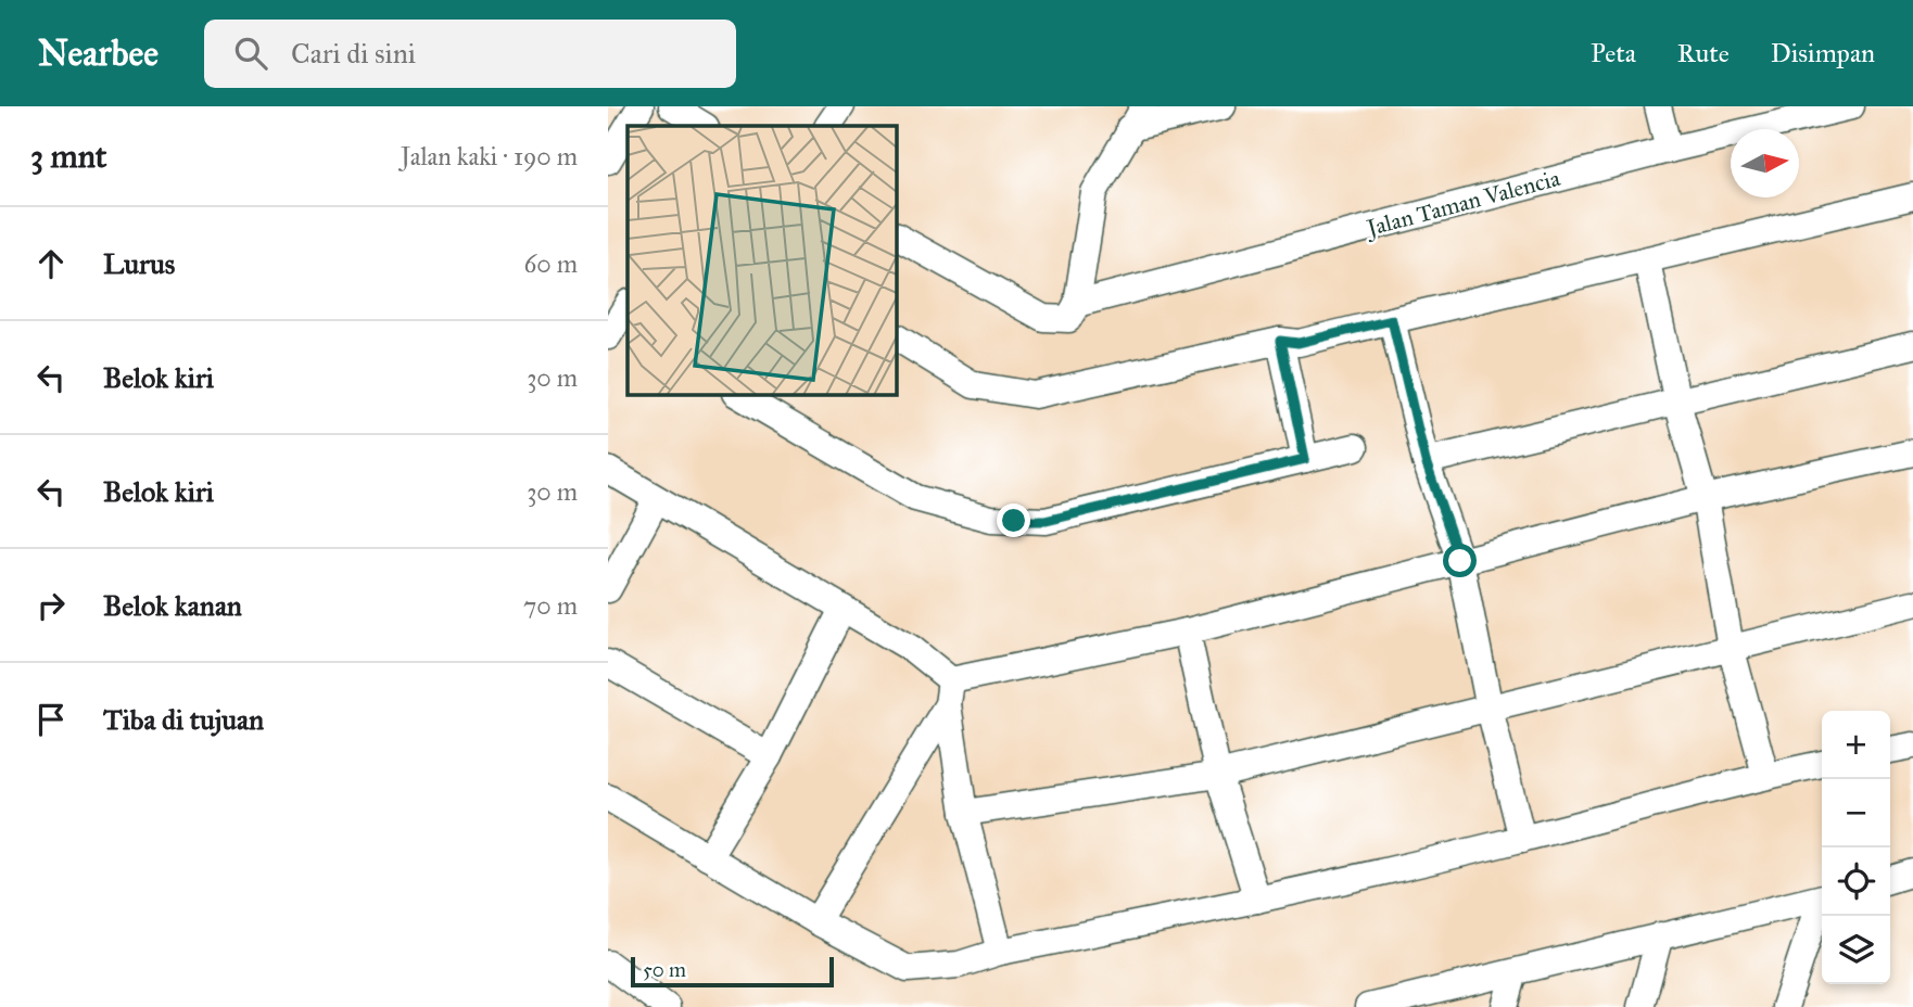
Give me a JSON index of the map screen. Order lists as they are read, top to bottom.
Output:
{
  "streets": {
    "street": ["Jalan Taman Valencia"]
  },
  "scale_bar": "50 m",
  "north": "right",
  "page": {
    "header": "Nearbee",
    "search": "Cari di sini",
    "nav": ["Peta", "Rute", "Disimpan"],
    "heading": ["3 mnt", "Jalan kaki · 190 m"],
    "list": [
      ["Lurus", "60 m"],
      ["Belok kiri", "30 m"],
      ["Belok kiri", "30 m"],
      ["Belok kanan", "70 m"],
      "Tiba di tujuan"
    ],
    "map_buttons": ["+", "−"],
    "scale": "50 m"
  }
}
